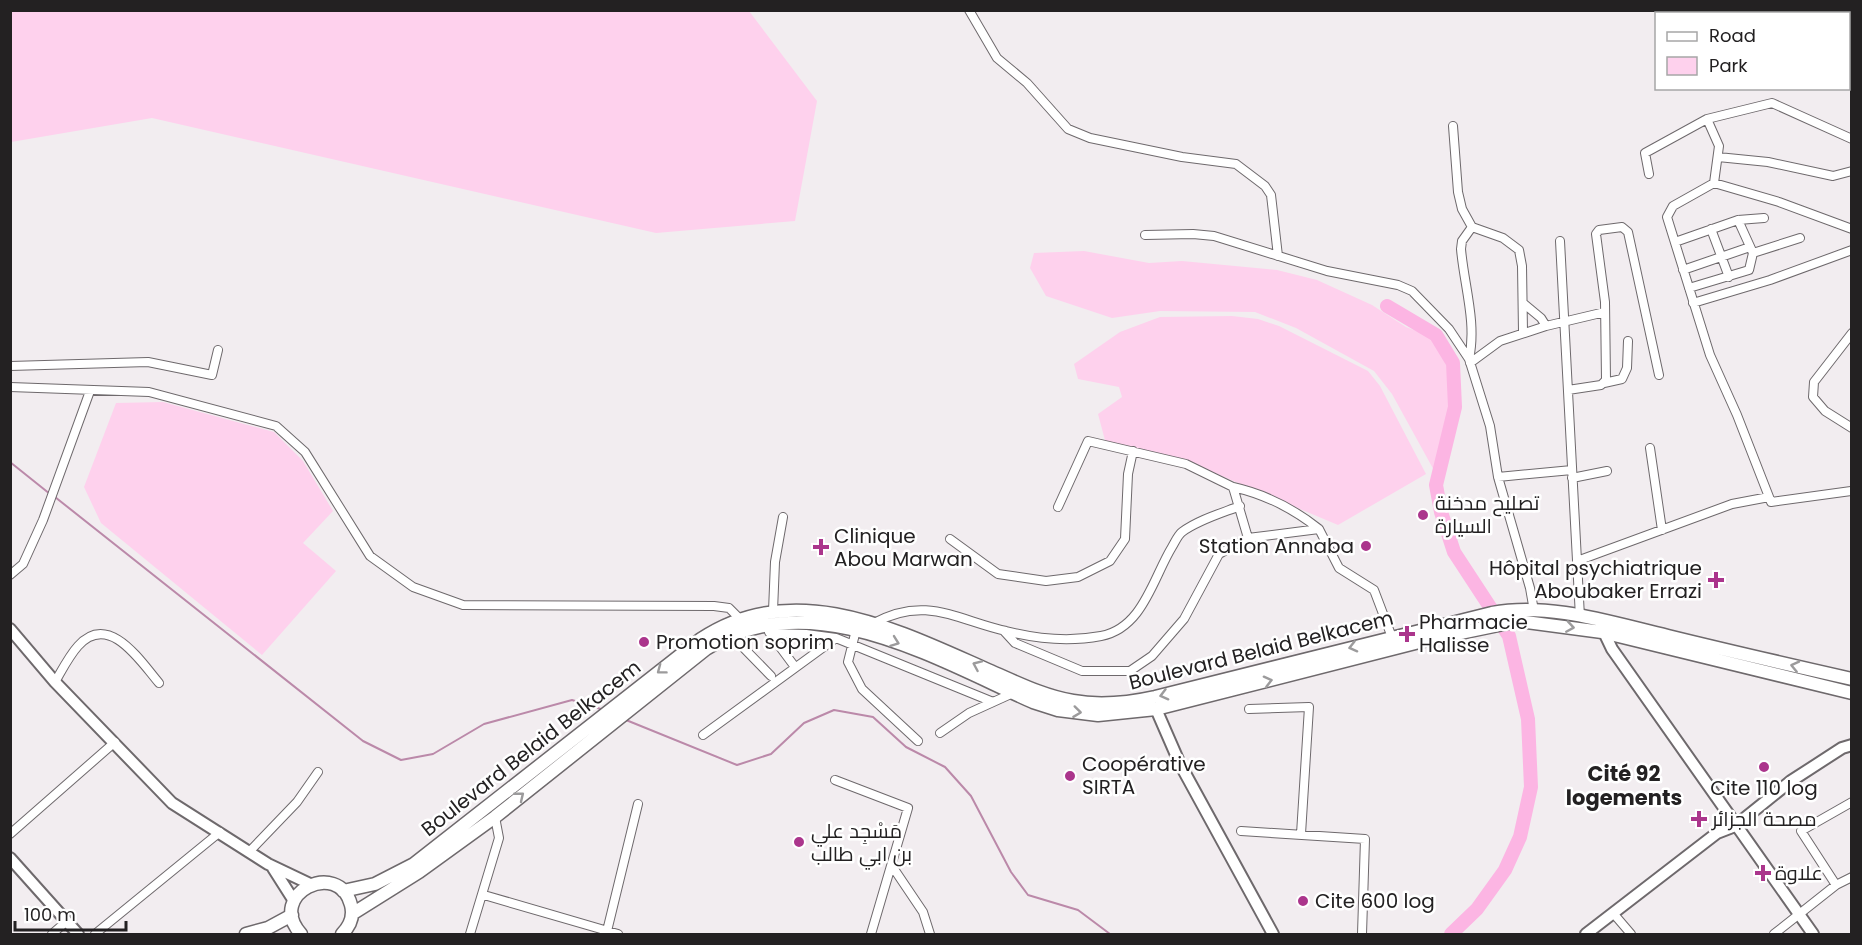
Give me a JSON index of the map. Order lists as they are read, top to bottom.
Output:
{
  "streets": {
    "main road": ["Boulevard Belaid Belkacem"]
  },
  "districts": ["Cité 92 logements"],
  "places": {
    "other": [
      "تصليح مدخنة السيارة",
      "Station Annaba",
      "Promotion soprim",
      "Cite 110 log",
      "Coopérative SIRTA",
      "مَسْجِد علي بن ابي طالب",
      "Cite 600 log"
    ],
    "health": [
      "Clinique Abou Marwan",
      "Hôpital psychiatrique Aboubaker Errazi",
      "Pharmacie Halisse",
      "مصحة الجزائر",
      "علاوة"
    ]
  },
  "legend": ["Road", "Park"],
  "scale_bar": "100 m"
}
